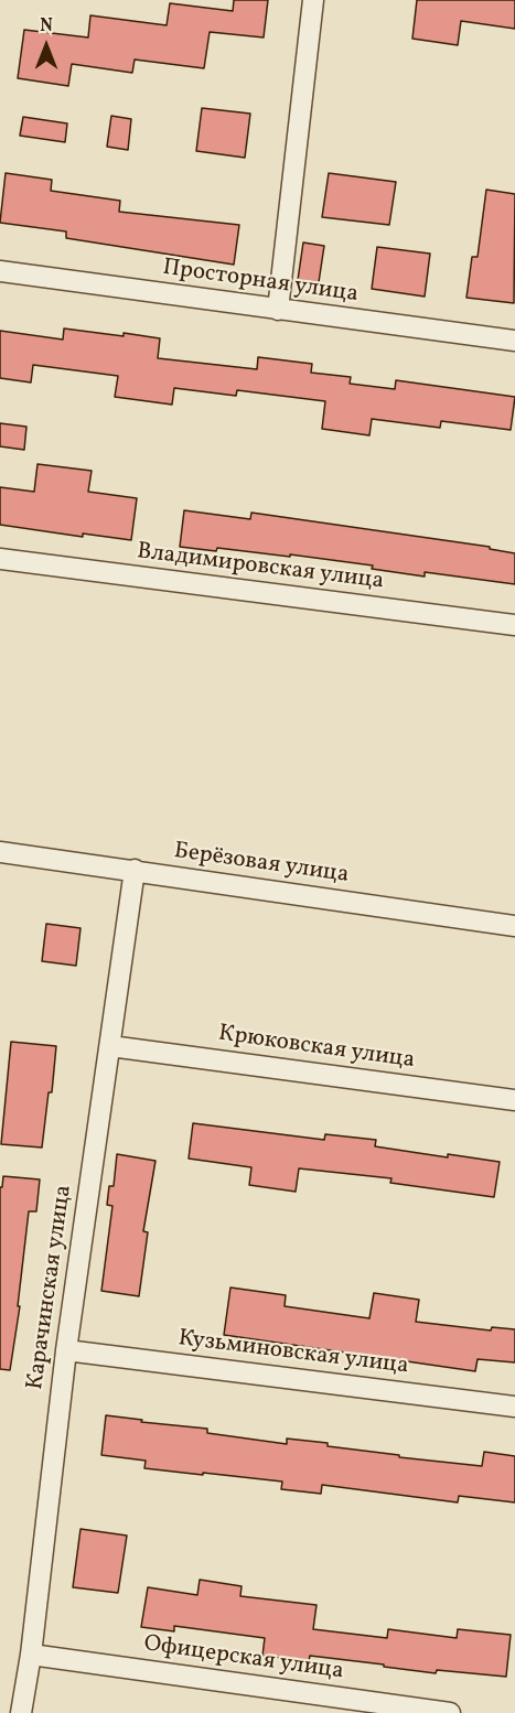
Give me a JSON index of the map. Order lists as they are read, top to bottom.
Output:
{
  "streets": {
    "street": [
      "Просторная улица",
      "Владимировская улица",
      "Берёзовая улица",
      "Крюковская улица",
      "Карачинская улица",
      "Кузьминовская улица",
      "Офицерская улица"
    ]
  },
  "crossings": [
    ["Берёзовая улица", "Карачинская улица"],
    ["Крюковская улица", "Карачинская улица"],
    ["Карачинская улица", "Кузьминовская улица"],
    ["Карачинская улица", "Офицерская улица"]
  ],
  "north": "top"
}
